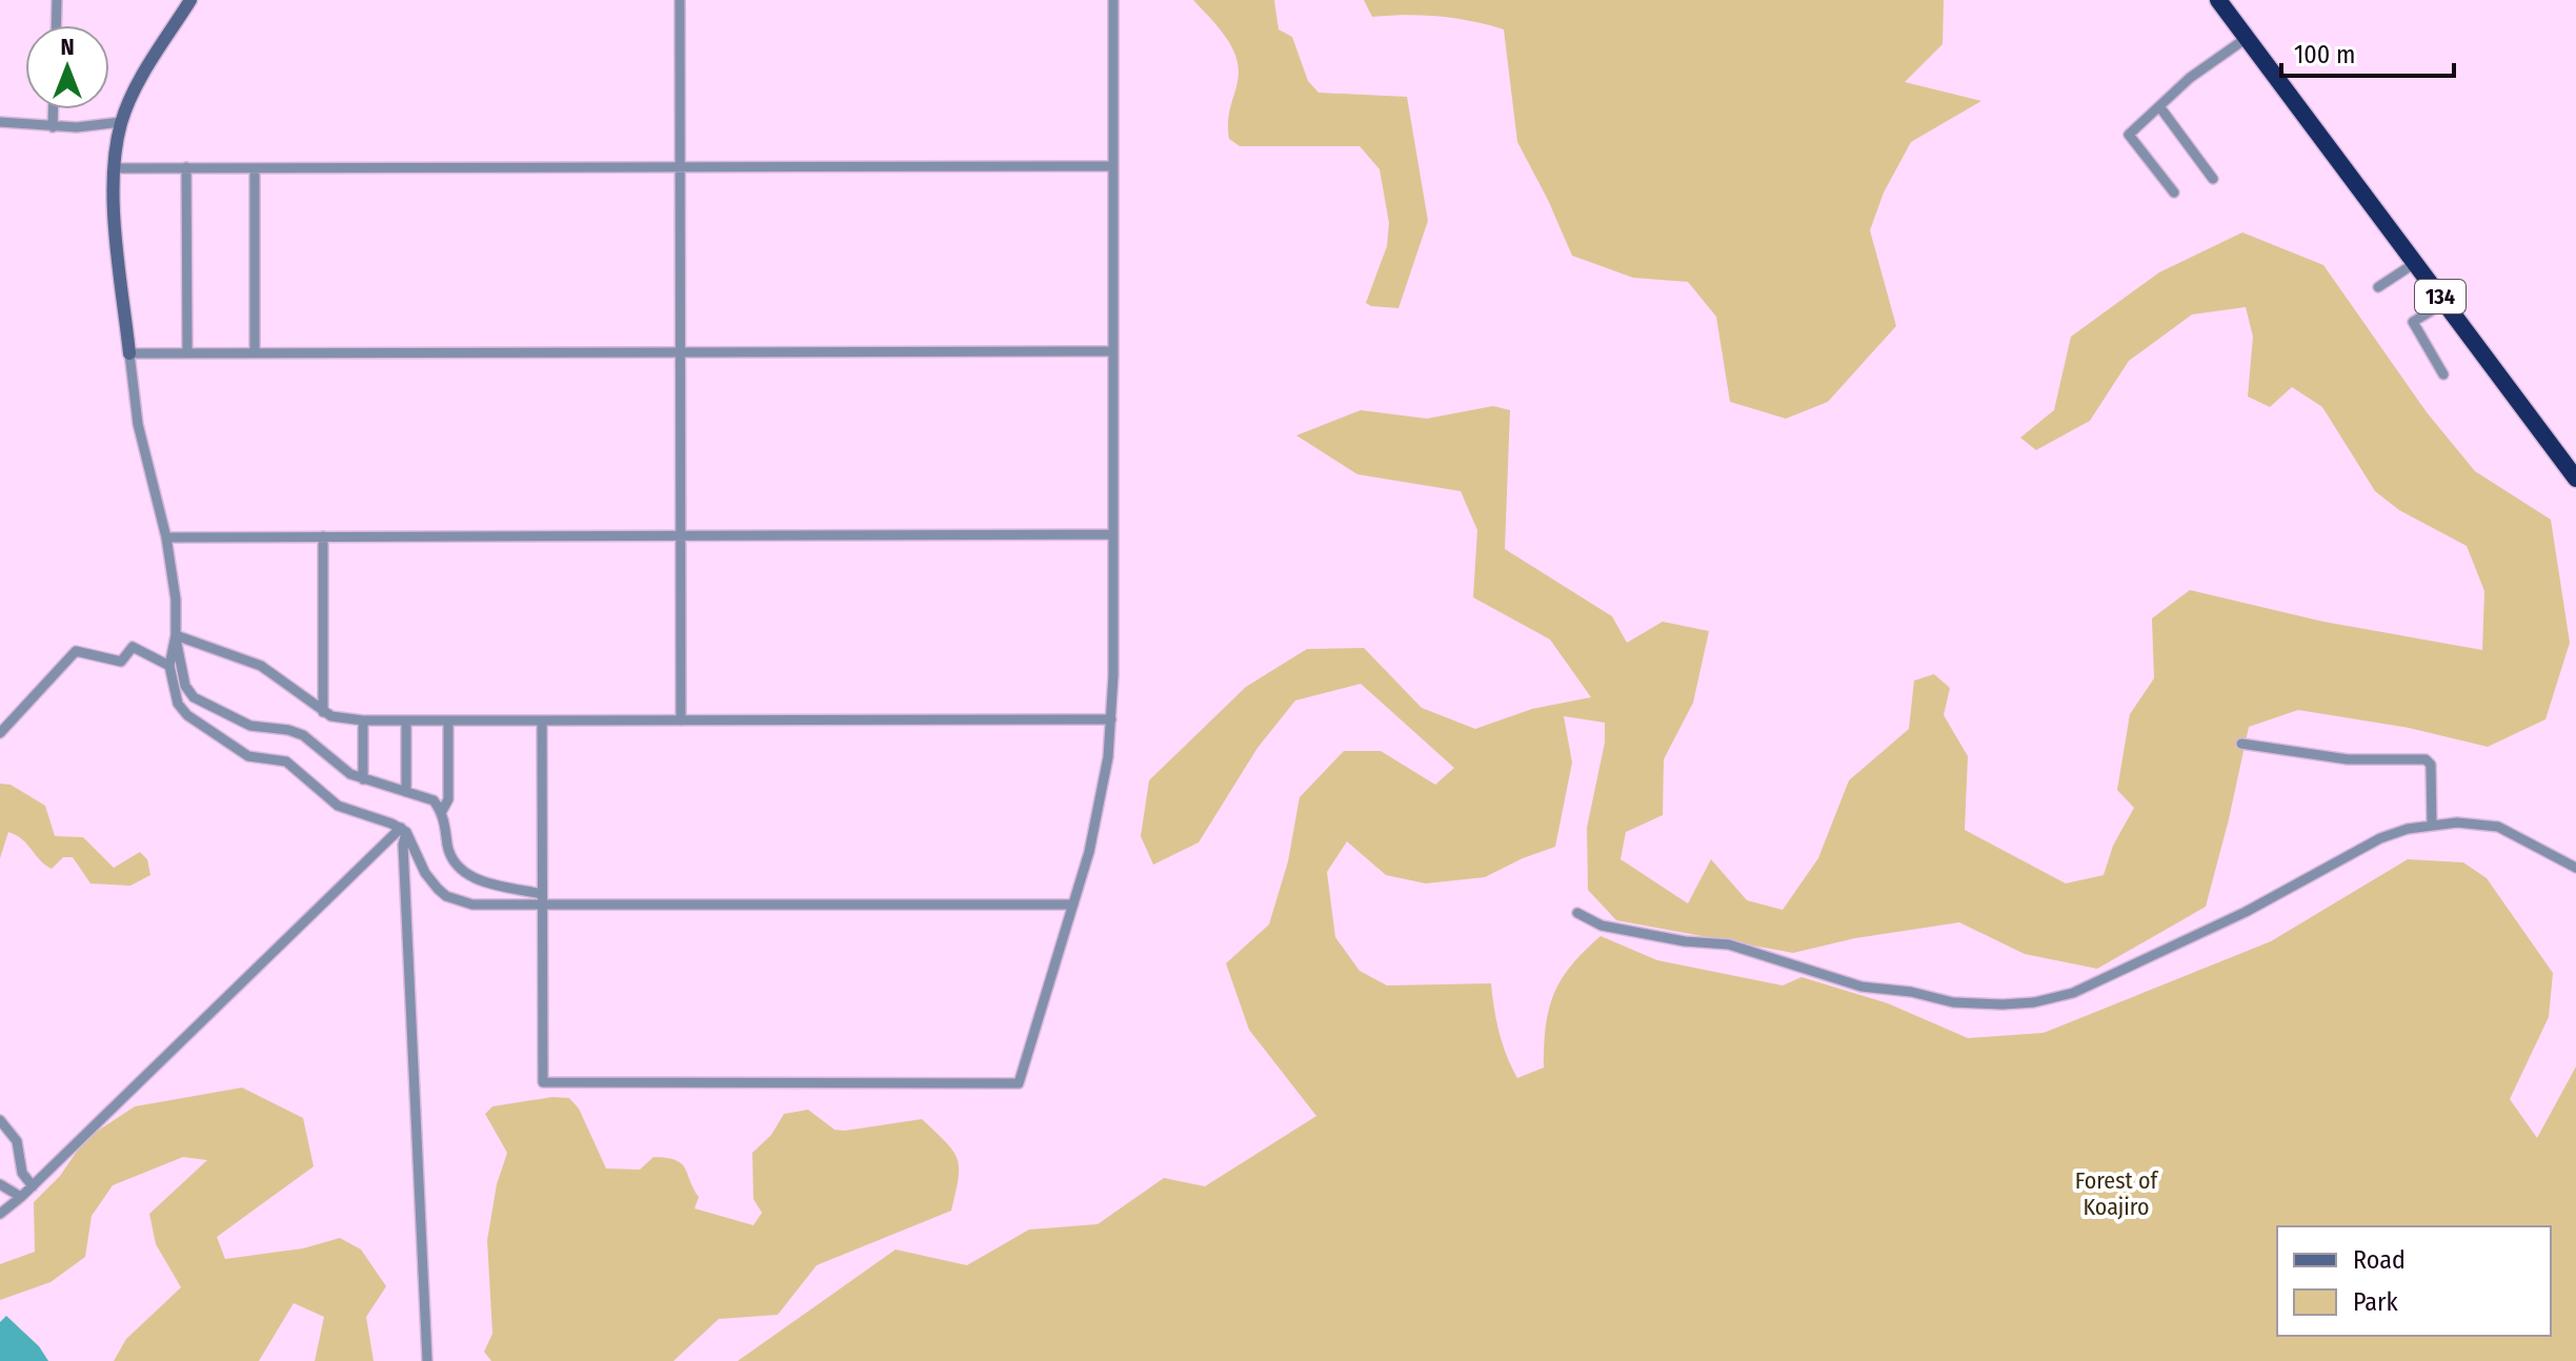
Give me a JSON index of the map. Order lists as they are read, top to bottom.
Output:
{
  "streets": {
    "highway": ["134"]
  },
  "parks": ["Forest of Koajiro"],
  "legend": ["Road", "Park"],
  "scale_bar": "100 m",
  "north": "top"
}
